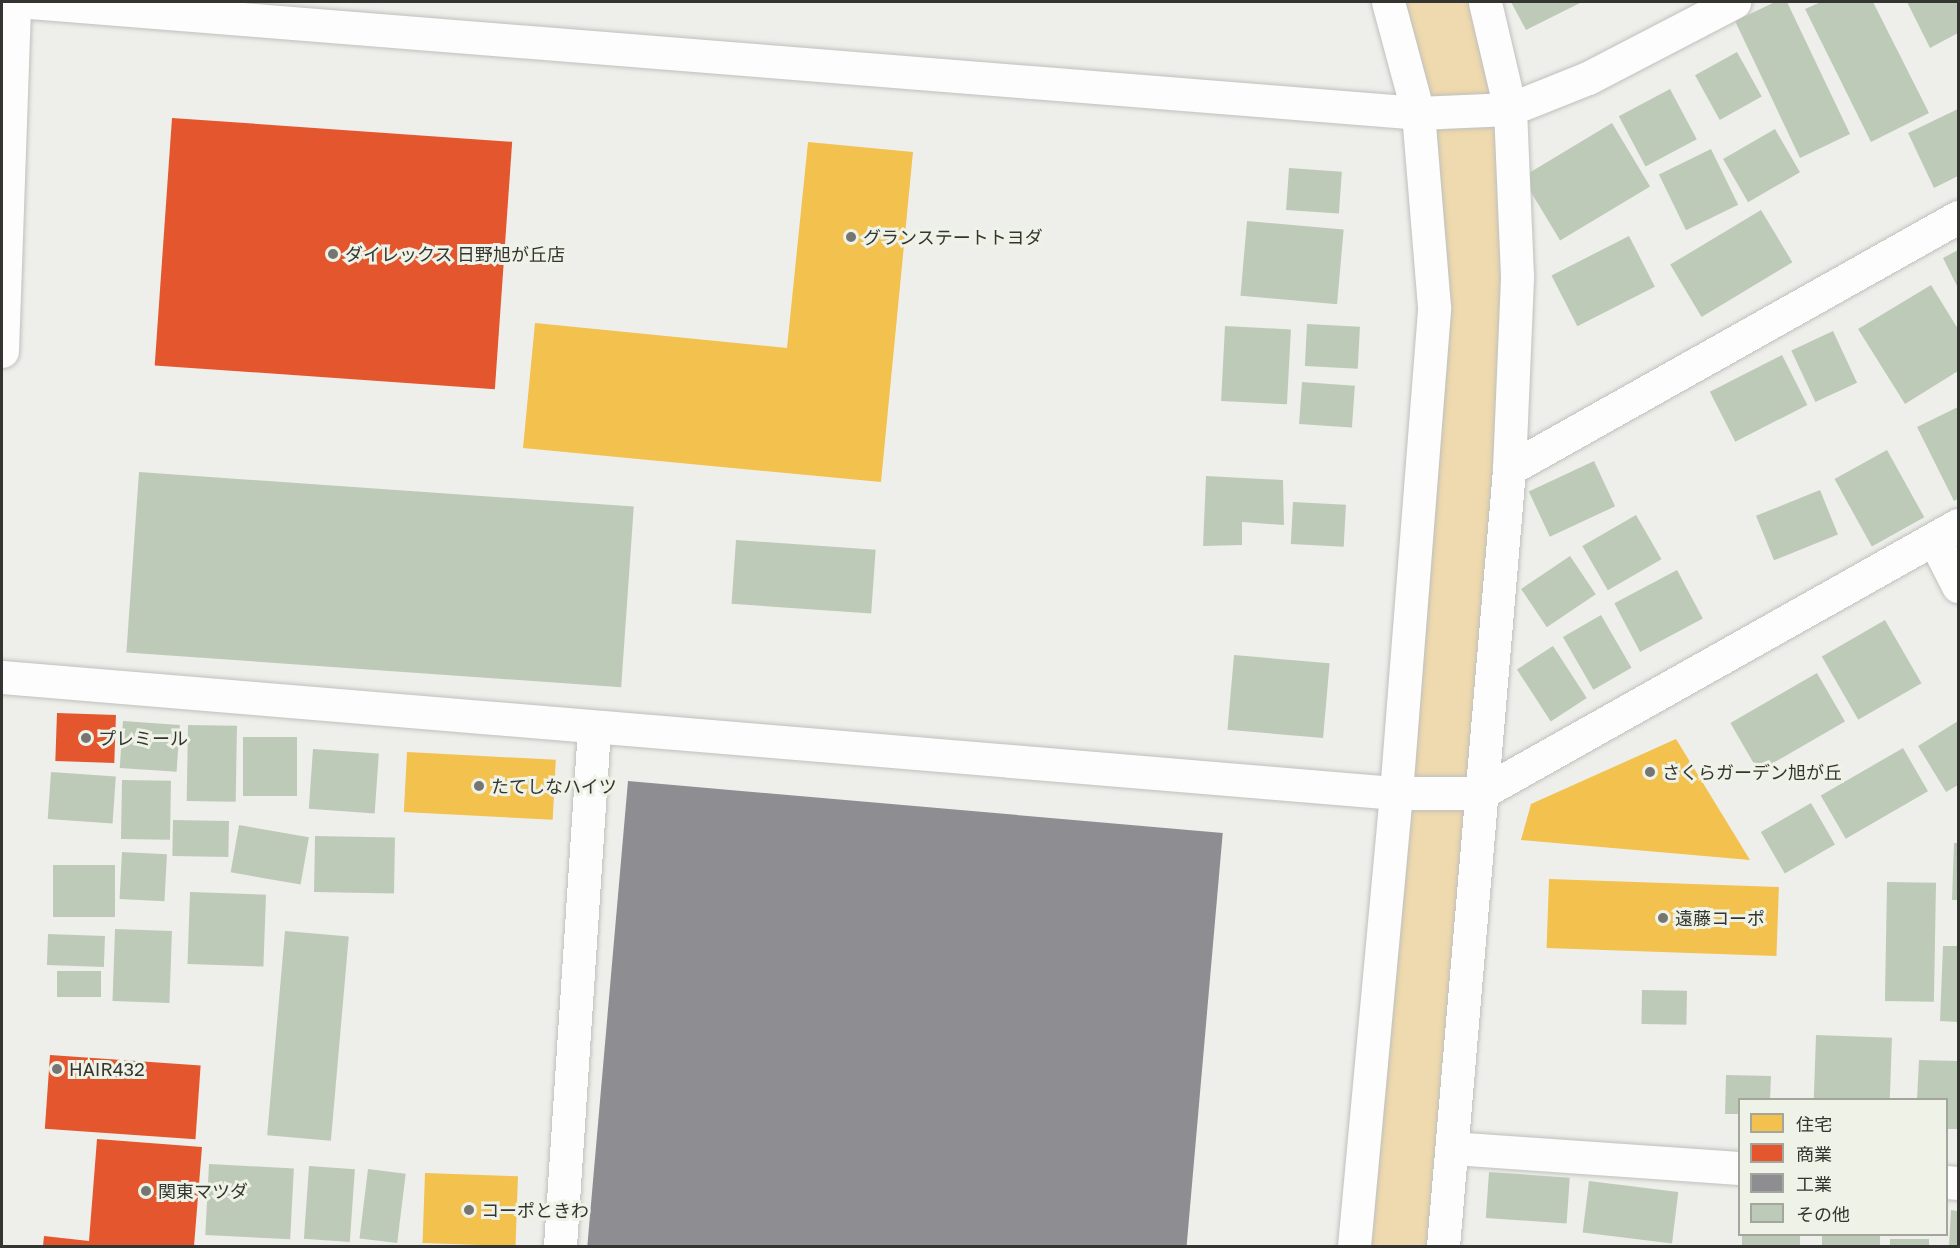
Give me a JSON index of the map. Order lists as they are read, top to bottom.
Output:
{
  "places": [
    "グランステートトヨダ",
    "ダイレックス 日野旭が丘店",
    "プレミール",
    "さくらガーデン旭が丘",
    "たてしなハイツ",
    "遠藤コーポ",
    "HAIR432",
    "関東マツダ",
    "コーポときわ"
  ],
  "legend": [
    "住宅",
    "商業",
    "工業",
    "その他"
  ]
}
